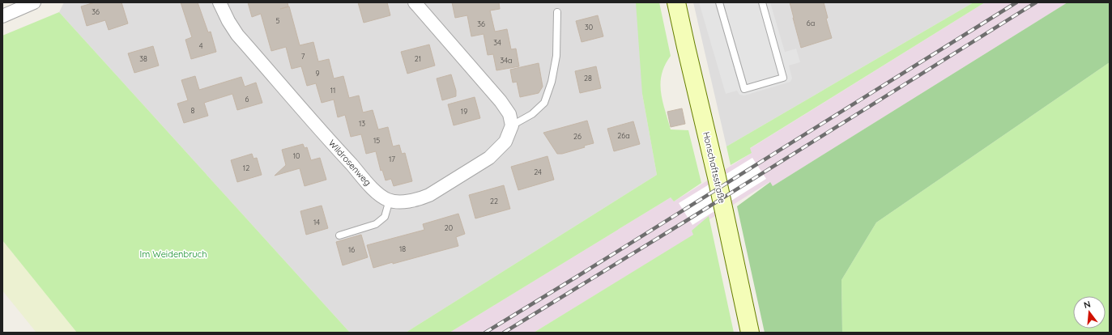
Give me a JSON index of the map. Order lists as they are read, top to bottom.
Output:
{
  "streets": {
    "street": ["Wildrosenweg", "Honschaftsstraße"]
  },
  "parks": ["Im Weidenbruch"],
  "house_numbers": [
    "36",
    "5",
    "6a",
    "36",
    "30",
    "34",
    "4",
    "7",
    "38",
    "21",
    "34a",
    "9",
    "28",
    "11",
    "6",
    "8",
    "19",
    "13",
    "26a",
    "26",
    "15",
    "10",
    "17",
    "12",
    "24",
    "22",
    "14",
    "20",
    "18",
    "16"
  ],
  "north": "top"
}
